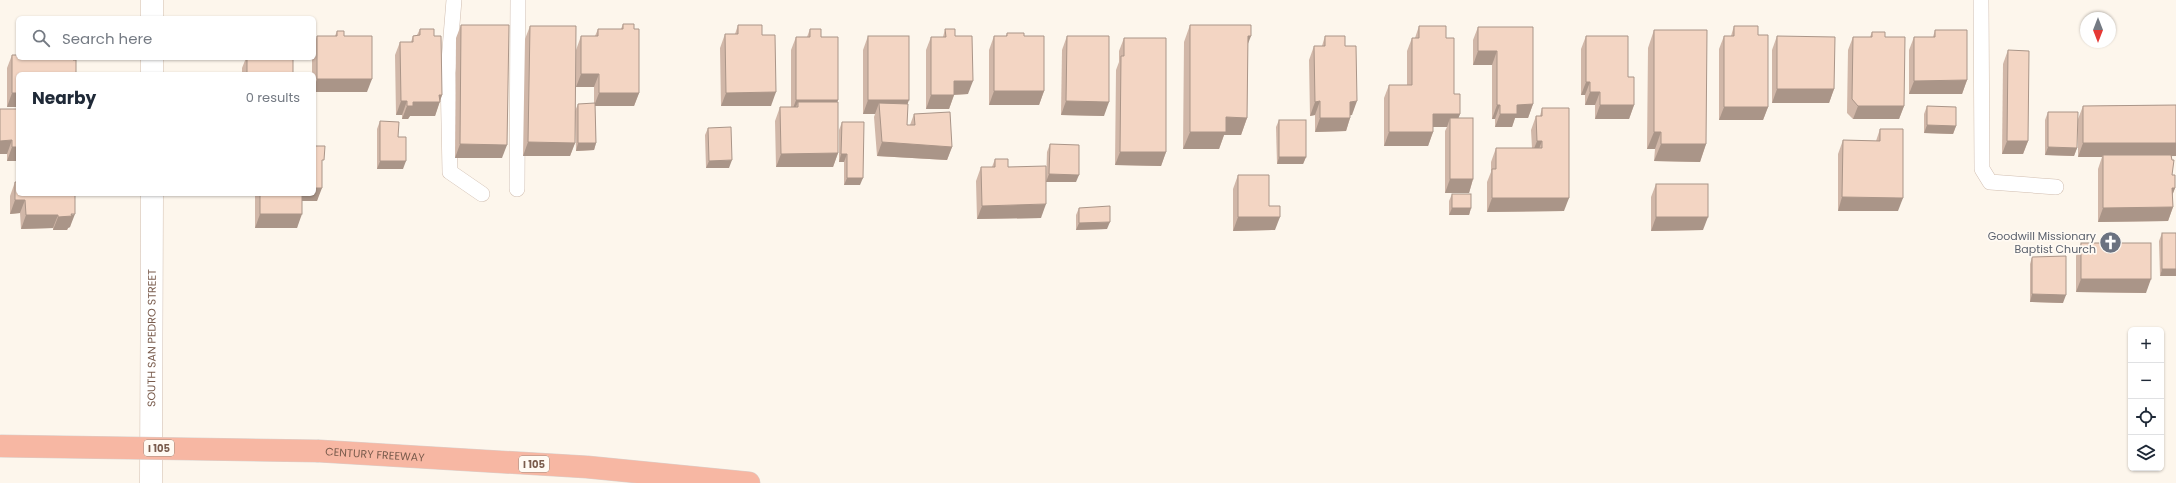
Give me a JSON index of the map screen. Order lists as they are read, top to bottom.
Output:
{
  "streets": {
    "highway": ["I 105", "CENTURY FREEWAY"],
    "street": ["SOUTH SAN PEDRO STREET"]
  },
  "places": {
    "church": ["Goodwill Missionary Baptist Church"]
  },
  "north": "bottom",
  "page": {
    "search": "Search here",
    "heading": ["Nearby", "0 results"],
    "map_buttons": ["+", "−"]
  }
}
